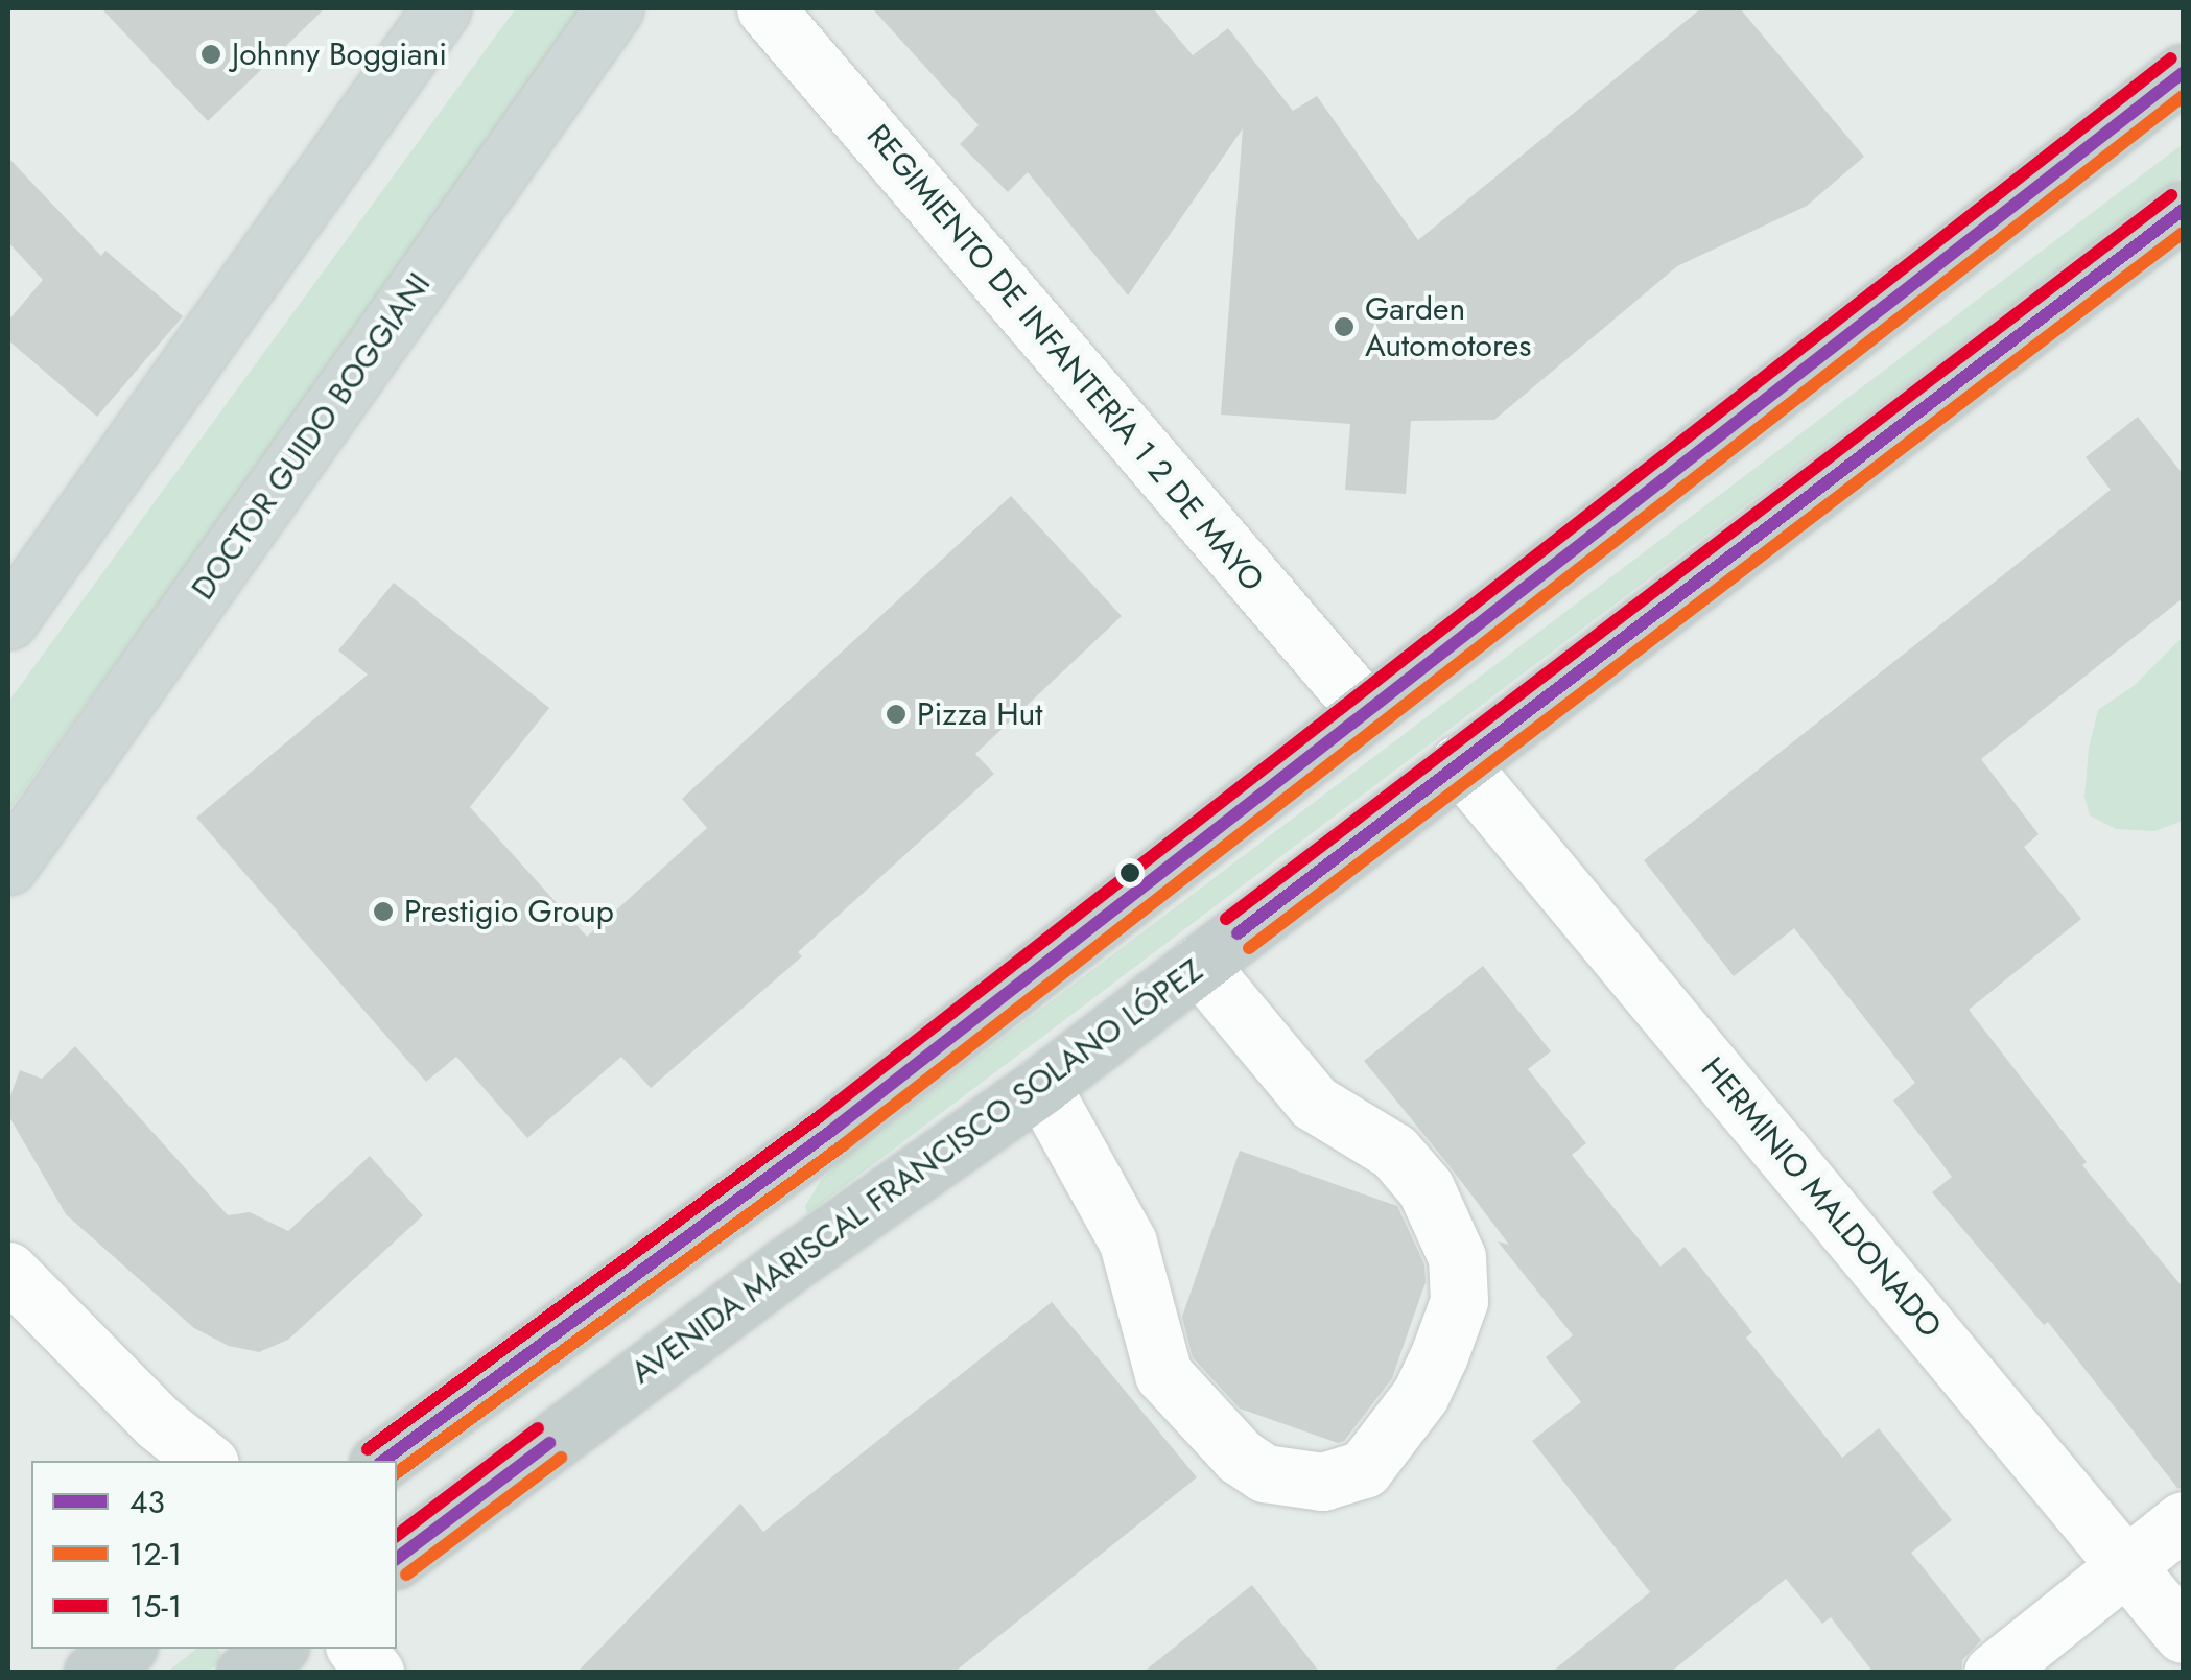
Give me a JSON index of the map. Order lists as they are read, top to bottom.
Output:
{
  "streets": {
    "highway": ["AVENIDA MARISCAL FRANCISCO SOLANO LÓPEZ"],
    "main road": ["DOCTOR GUIDO BOGGIANI"],
    "street": ["REGIMIENTO DE INFANTERÍA 1 2 DE MAYO", "HERMINIO MALDONADO"]
  },
  "crossings": [
    ["AVENIDA MARISCAL FRANCISCO SOLANO LÓPEZ", "HERMINIO MALDONADO"]
  ],
  "places": [
    "Johnny Boggiani",
    "Garden Automotores",
    "Pizza Hut",
    "Prestigio Group"
  ],
  "lines": ["transit line 15-1", "transit line 43", "transit line 12-1"],
  "legend": ["43", "12-1", "15-1"]
}
